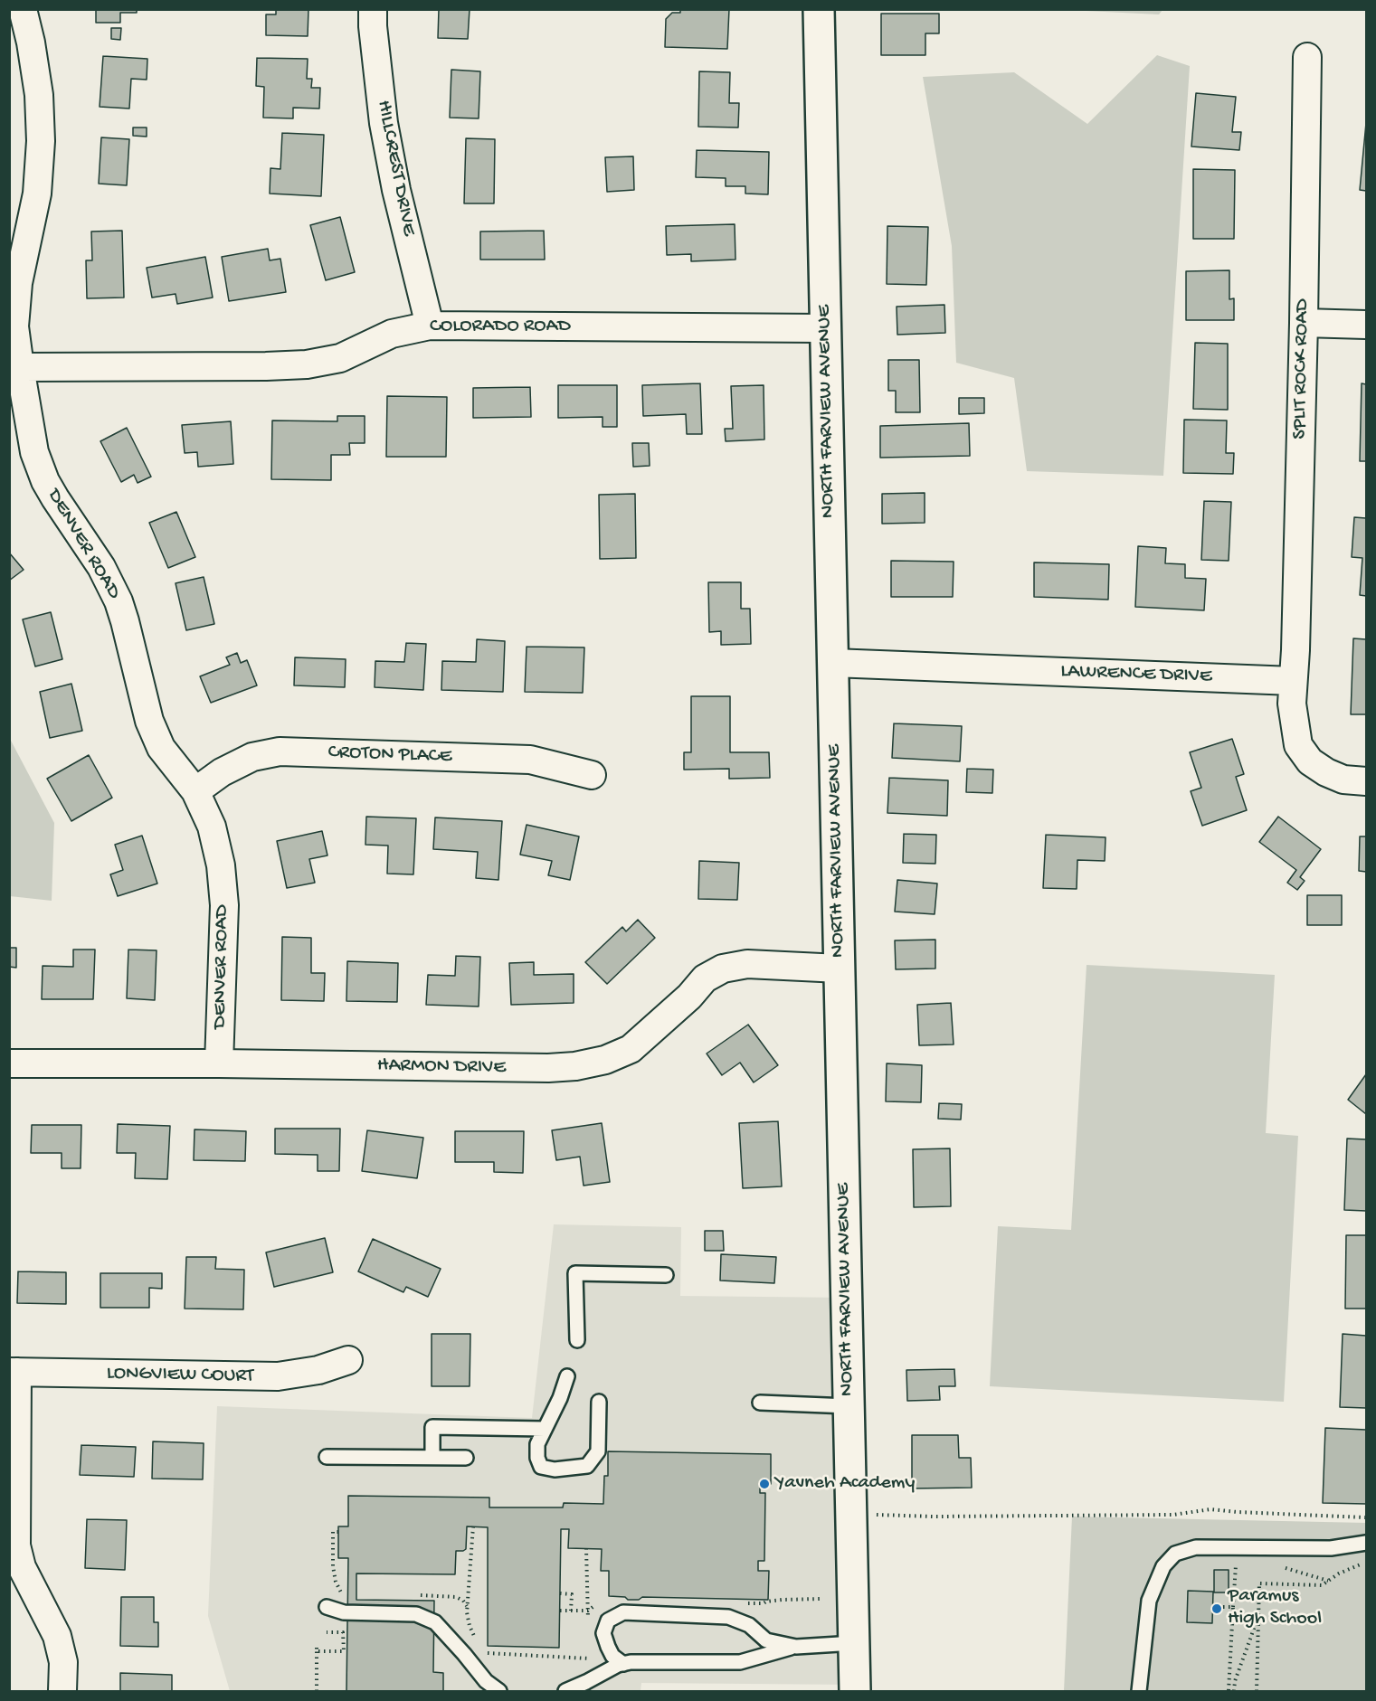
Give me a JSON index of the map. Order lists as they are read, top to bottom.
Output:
{
  "streets": {
    "street": [
      "HILLCREST DRIVE",
      "COLORADO ROAD",
      "SPLIT ROCK ROAD",
      "NORTH FARVIEW AVENUE",
      "DENVER ROAD",
      "LAWRENCE DRIVE",
      "CROTON PLACE",
      "HARMON DRIVE",
      "LONGVIEW COURT"
    ]
  },
  "crossings": [
    ["HILLCREST DRIVE", "COLORADO ROAD"],
    ["COLORADO ROAD", "NORTH FARVIEW AVENUE"],
    ["COLORADO ROAD", "DENVER ROAD"],
    ["SPLIT ROCK ROAD", "LAWRENCE DRIVE"],
    ["NORTH FARVIEW AVENUE", "LAWRENCE DRIVE"],
    ["NORTH FARVIEW AVENUE", "HARMON DRIVE"],
    ["DENVER ROAD", "CROTON PLACE"],
    ["DENVER ROAD", "HARMON DRIVE"]
  ],
  "places": ["Yavneh Academy", "Paramus High School"]
}
